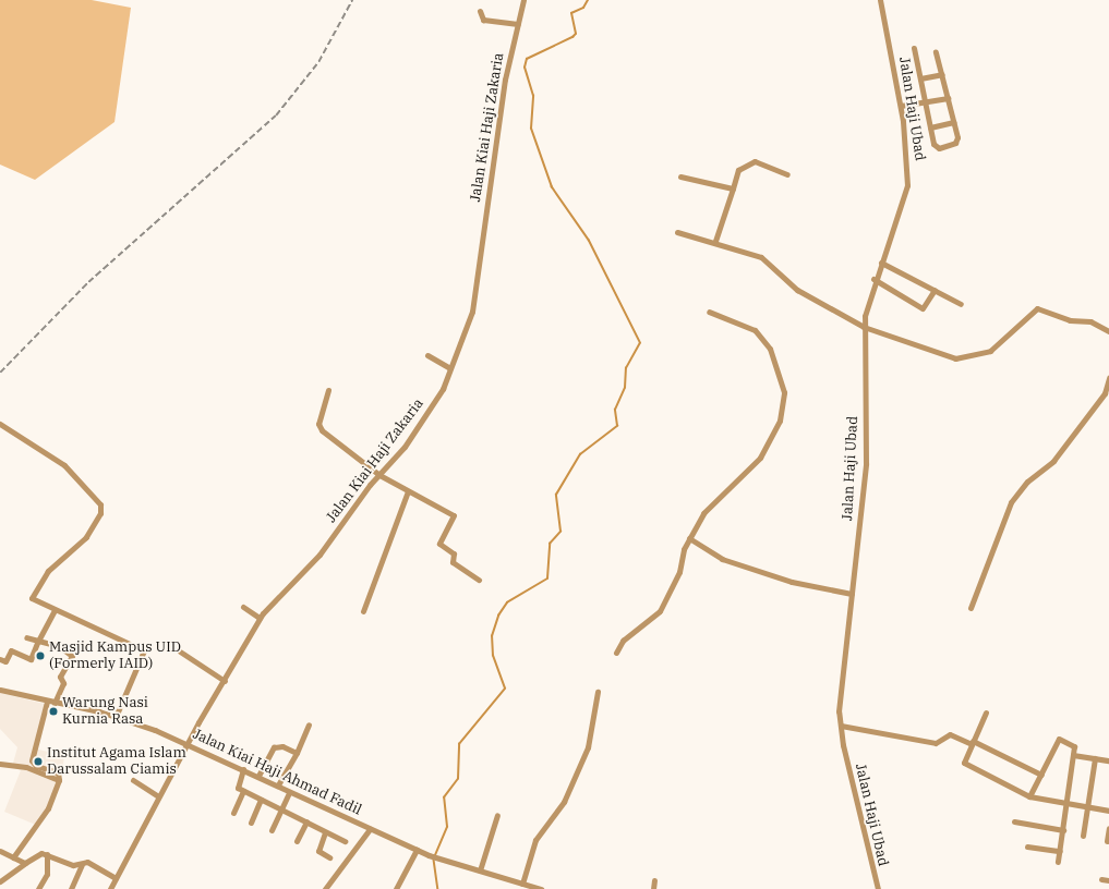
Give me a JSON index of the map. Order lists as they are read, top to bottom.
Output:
{
  "streets": {
    "street": ["Jalan Haji Ubad", "Jalan Kiai Haji Zakaria", "Jalan Kiai Haji Ahmad Fadil"]
  },
  "crossings": [
    ["Jalan Kiai Haji Zakaria", "Jalan Kiai Haji Ahmad Fadil"]
  ],
  "places": ["Masjid Kampus UID (Formerly IAID)", "Warung Nasi Kurnia Rasa", "Institut Agama Islam Darussalam Ciamis"]
}
